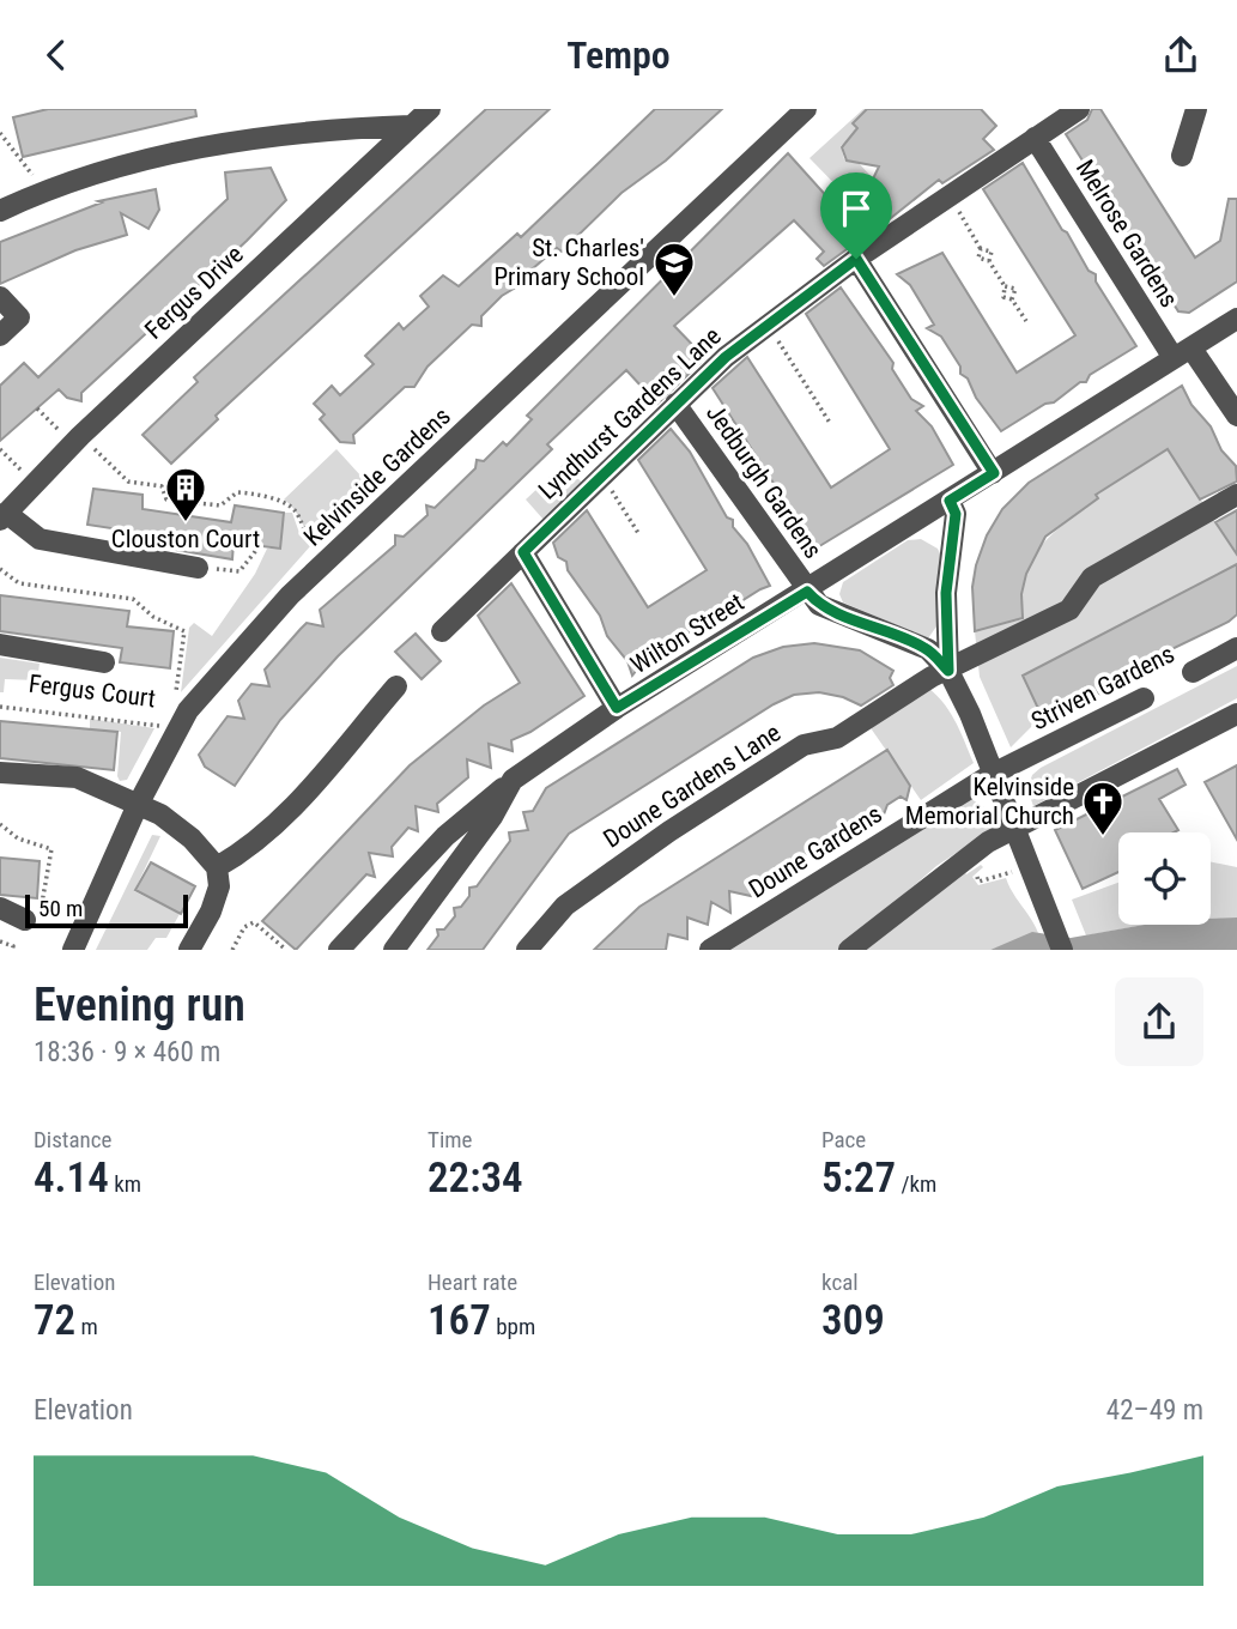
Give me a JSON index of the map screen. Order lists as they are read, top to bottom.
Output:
{
  "streets": {
    "street": [
      "Melrose Gardens",
      "Fergus Drive",
      "Lyndhurst Gardens Lane",
      "Kelvinside Gardens",
      "Jedburgh Gardens",
      "Wilton Street",
      "Striven Gardens",
      "Fergus Court",
      "Doune Gardens Lane",
      "Doune Gardens"
    ]
  },
  "crossings": [
    ["Melrose Gardens", "Lyndhurst Gardens Lane"],
    ["Melrose Gardens", "Wilton Street"],
    ["Lyndhurst Gardens Lane", "Jedburgh Gardens"],
    ["Kelvinside Gardens", "Fergus Court"],
    ["Jedburgh Gardens", "Wilton Street"],
    ["Striven Gardens", "Doune Gardens"]
  ],
  "places": {
    "school or university": ["St. Charles' Primary School"],
    "building": ["Clouston Court"],
    "church": ["Kelvinside Memorial Church"]
  },
  "scale_bar": "50 m",
  "page": {
    "header": "Tempo",
    "scale": "50 m",
    "heading": ["Evening run", "18:36 · 9 × 460 m"],
    "stats": [
      ["Distance", "4.14 km"],
      ["Time", "22:34"],
      ["Pace", "5:27 /km"],
      ["Elevation", "72 m"],
      ["Heart rate", "167 bpm"],
      ["kcal", "309"]
    ],
    "chart": ["Elevation", "42–49 m"]
  }
}
